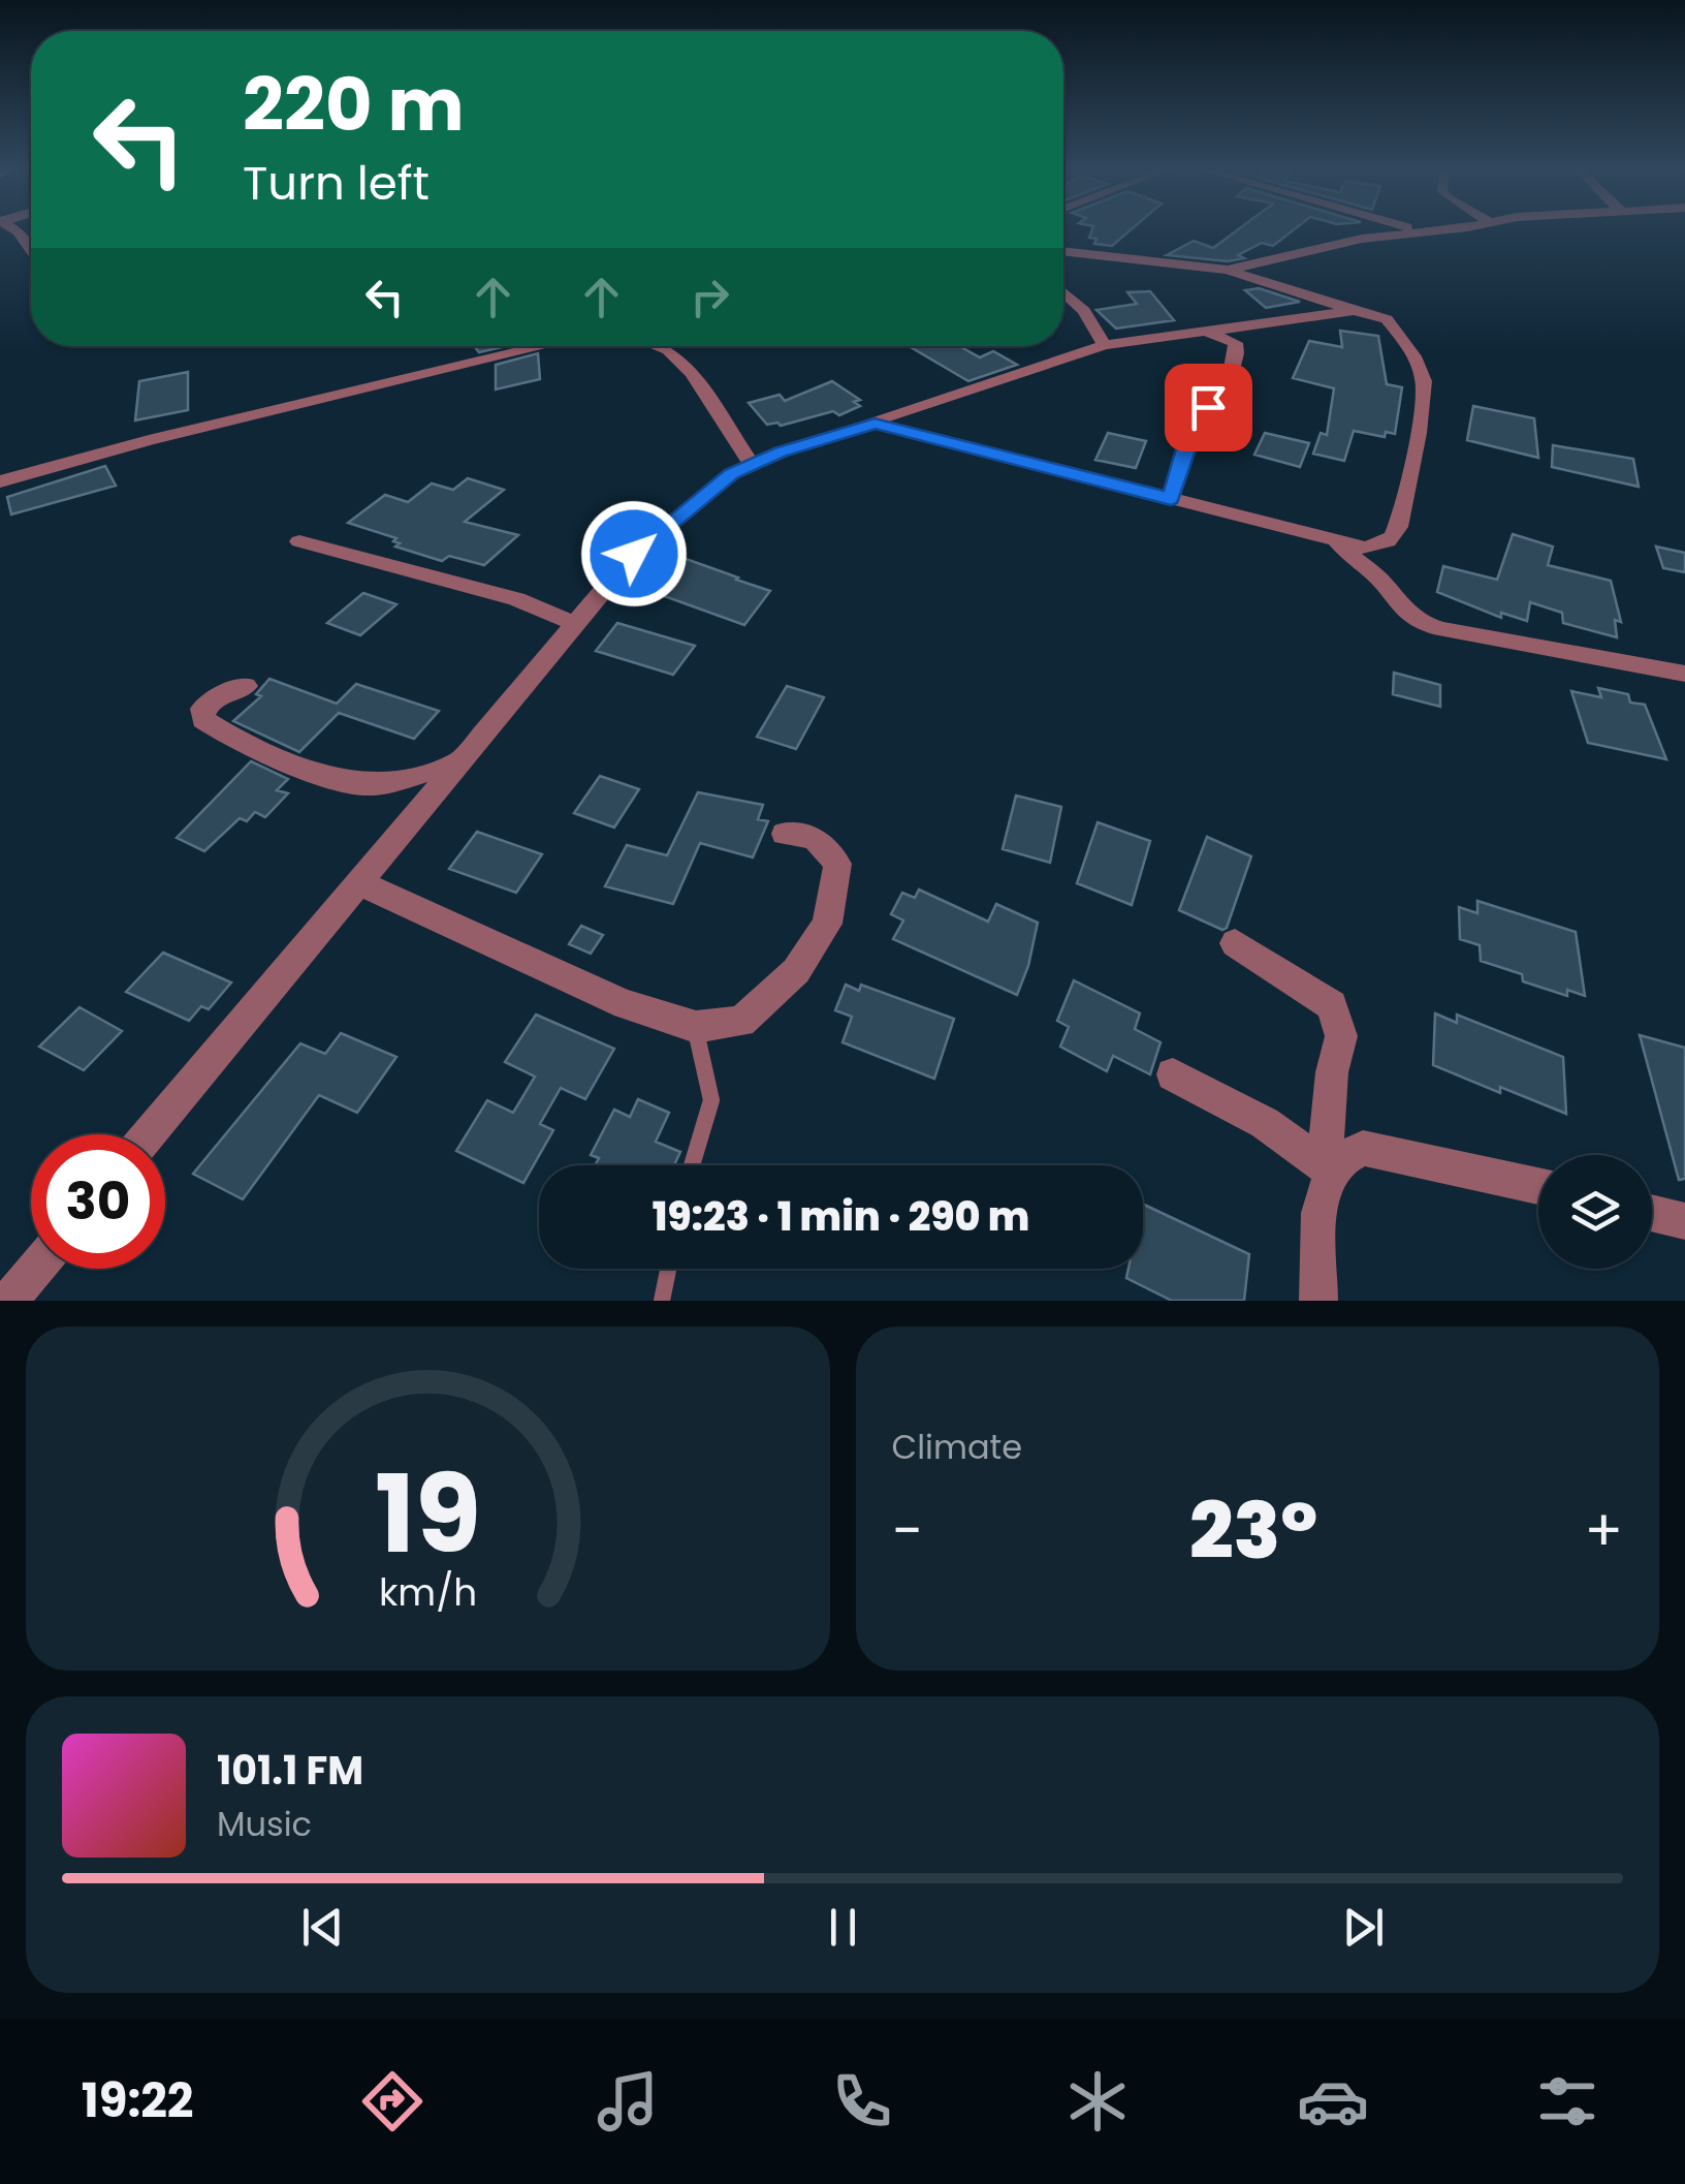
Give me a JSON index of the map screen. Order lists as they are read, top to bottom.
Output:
{
  "page": {
    "turn": ["220 m", "Turn left"],
    "limit": "30",
    "trip": "19:23 · 1 min · 290 m",
    "tile": "Climate",
    "heat": ["−", "23°", "+"],
    "song": ["101.1 FM", "Music"],
    "tabs": "19:22",
    "gauge": ["19", "km/h"]
  }
}
